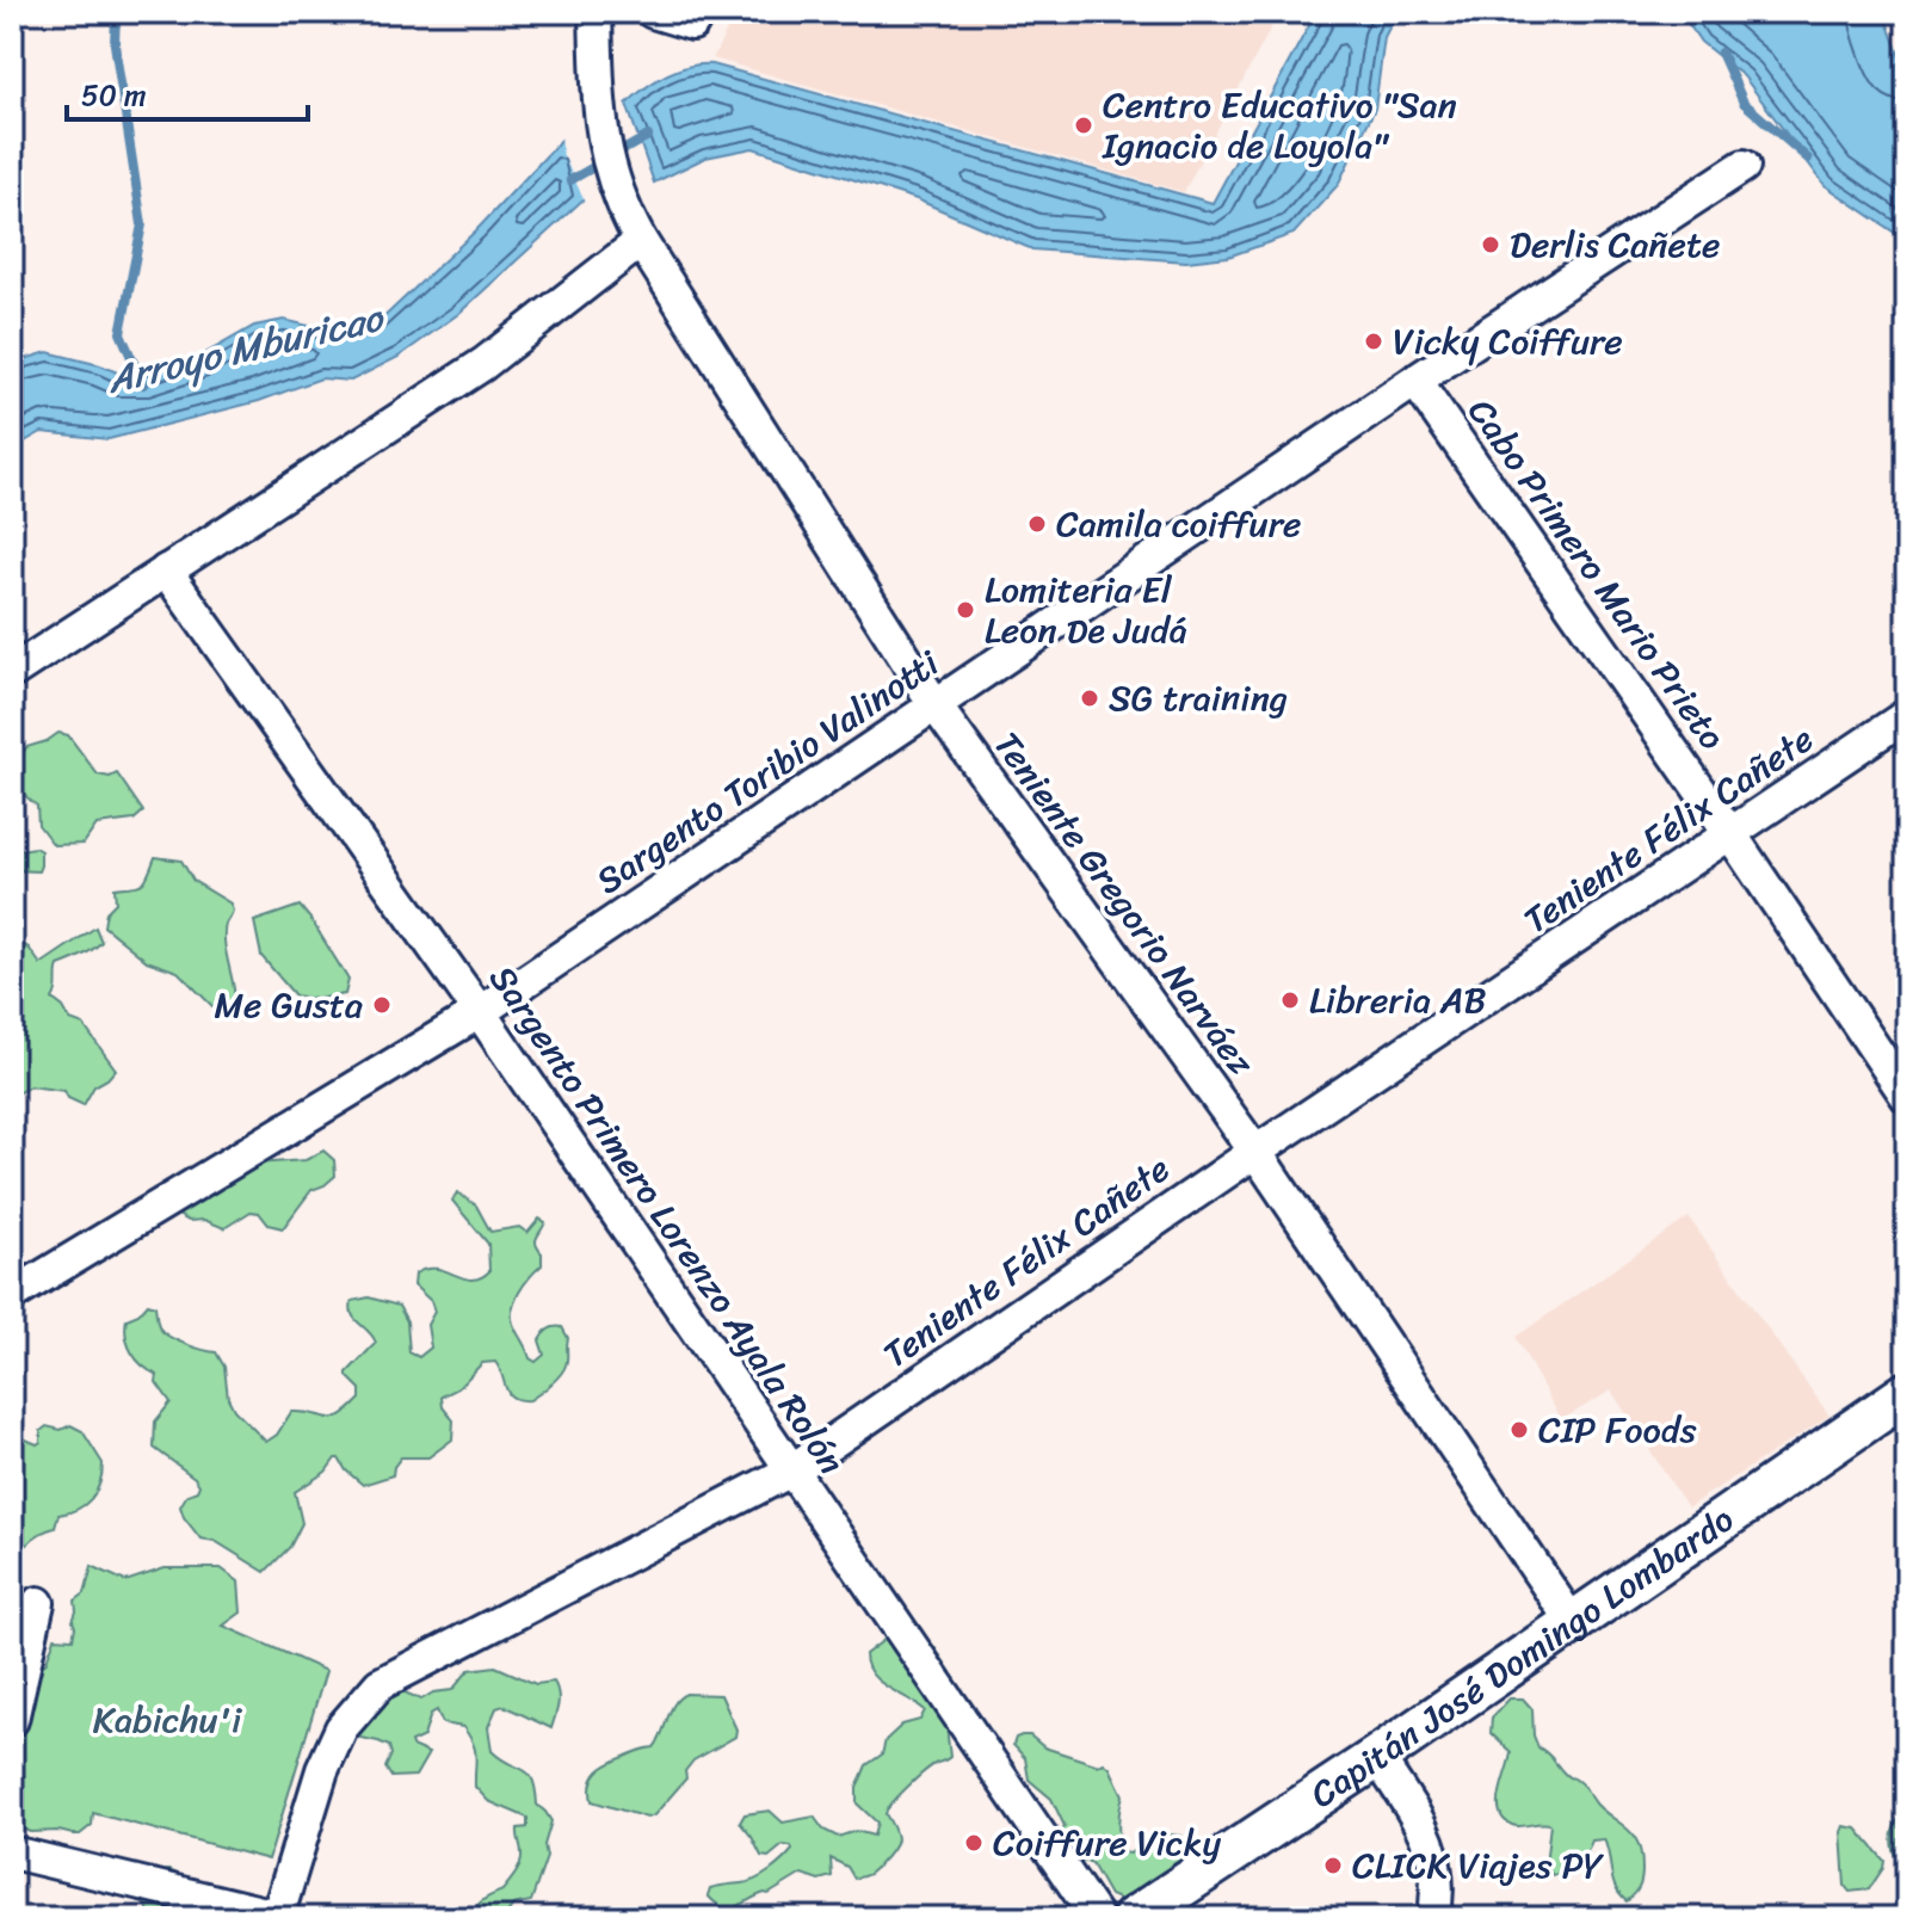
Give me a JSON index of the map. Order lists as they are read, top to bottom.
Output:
{
  "streets": {
    "street": [
      "Cabo Primero Mario Prieto",
      "Sargento Toribio Valinotti",
      "Teniente Félix Cañete",
      "Teniente Gregorio Narváez",
      "Sargento Primero Lorenzo Ayala Rolón",
      "Capitán José Domingo Lombardo"
    ]
  },
  "crossings": [
    ["Cabo Primero Mario Prieto", "Sargento Toribio Valinotti"],
    ["Cabo Primero Mario Prieto", "Teniente Félix Cañete"],
    ["Sargento Toribio Valinotti", "Teniente Gregorio Narváez"],
    ["Sargento Toribio Valinotti", "Sargento Primero Lorenzo Ayala Rolón"],
    ["Teniente Félix Cañete", "Teniente Gregorio Narváez"],
    ["Teniente Félix Cañete", "Sargento Primero Lorenzo Ayala Rolón"],
    ["Teniente Gregorio Narváez", "Capitán José Domingo Lombardo"]
  ],
  "water": ["Arroyo Mburicao"],
  "parks": ["Kabichu'i"],
  "places": [
    "Centro Educativo \"San Ignacio de Loyola\"",
    "Derlis Cañete",
    "Vicky Coiffure",
    "Camila coiffure",
    "Lomiteria El Leon De Judá",
    "SG training",
    "Libreria AB",
    "Me Gusta",
    "CIP Foods",
    "Coiffure Vicky",
    "CLICK Viajes PY"
  ],
  "scale_bar": "50 m"
}
